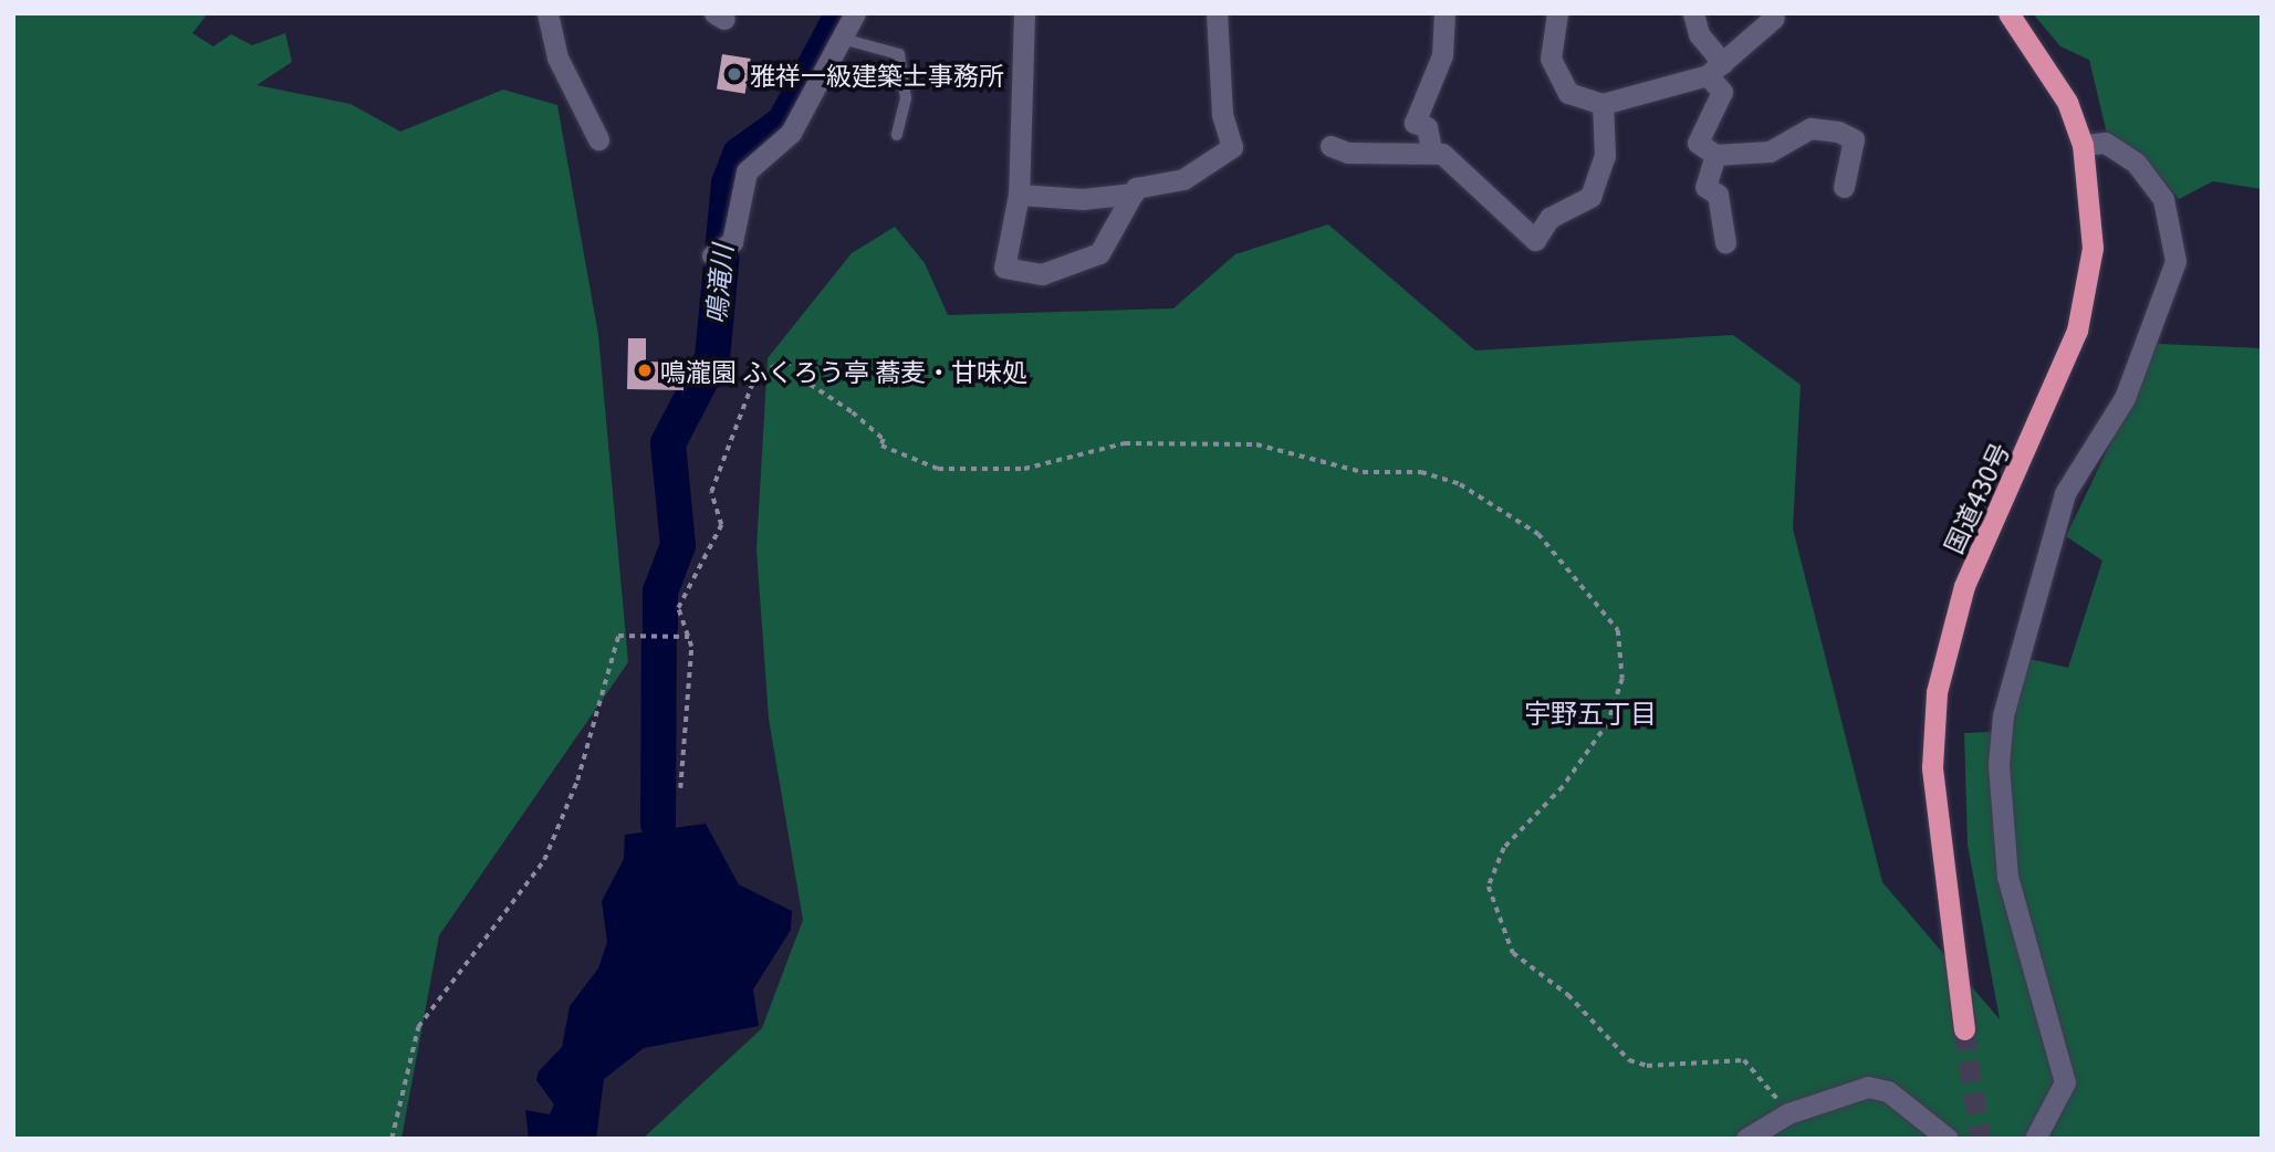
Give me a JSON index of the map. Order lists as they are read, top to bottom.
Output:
{
  "streets": {
    "highway": ["国道430号"]
  },
  "districts": ["宇野五丁目"],
  "water": ["鳴滝川"],
  "places": ["雅祥一級建築士事務所", "鳴瀧園 ふくろう亭 蕎麦・甘味処"]
}
